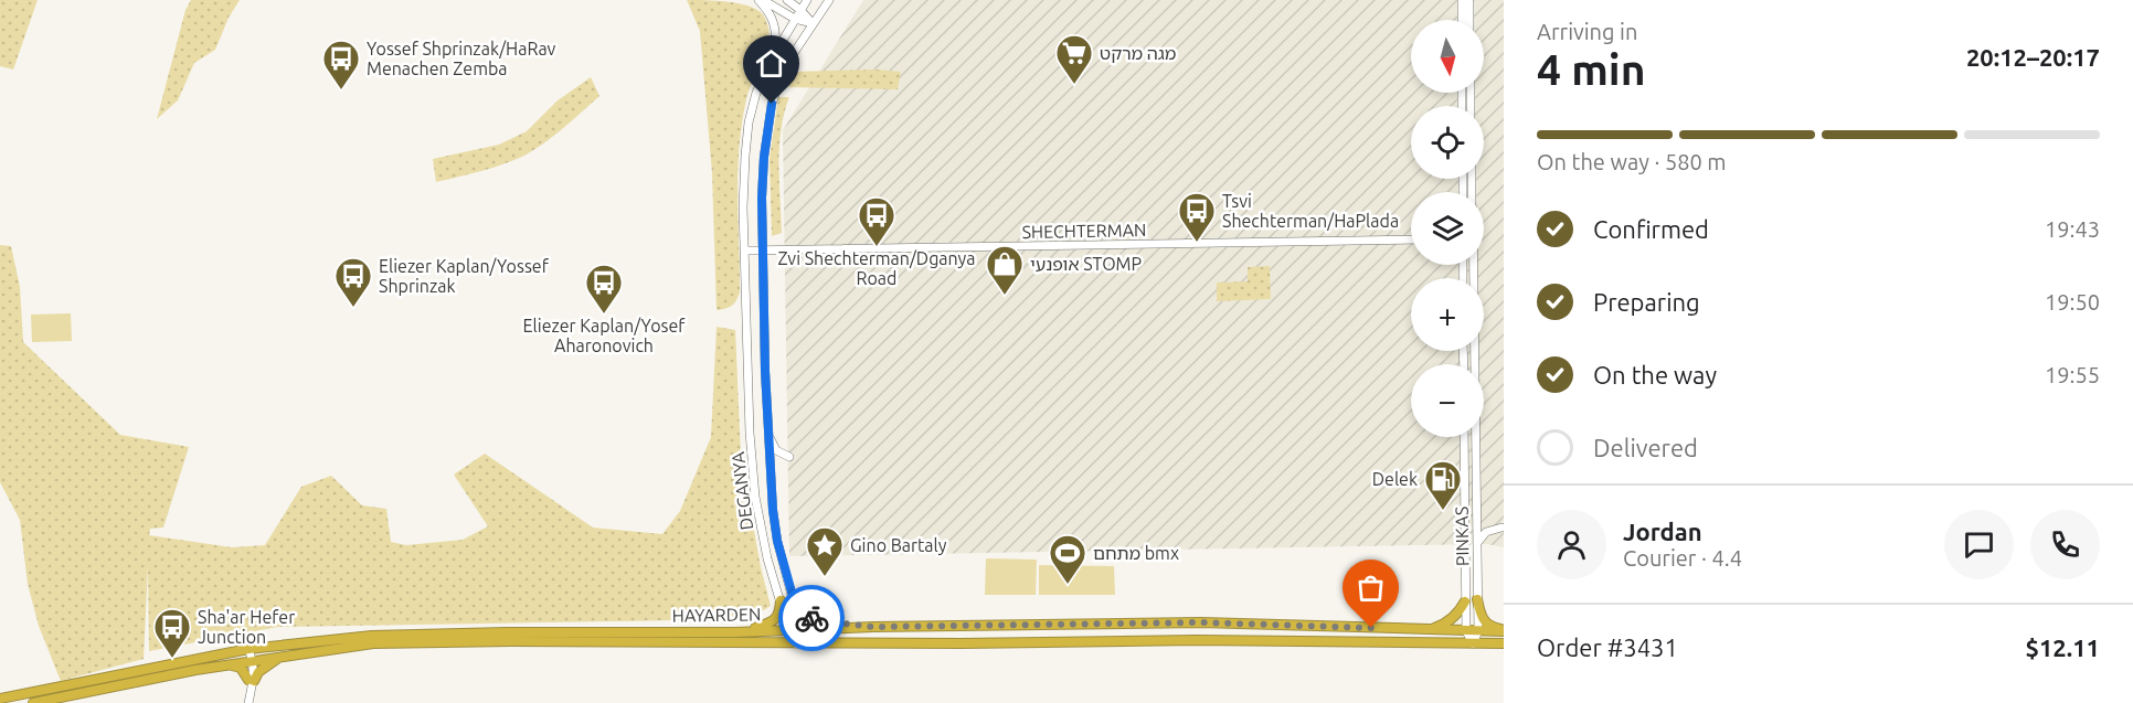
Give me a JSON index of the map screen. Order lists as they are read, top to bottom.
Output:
{
  "streets": {
    "highway": ["HAYARDEN"],
    "street": ["SHECHTERMAN", "DEGANYA", "PINKAS"]
  },
  "crossings": [
    ["SHECHTERMAN", "DEGANYA"],
    ["DEGANYA", "HAYARDEN"],
    ["PINKAS", "HAYARDEN"]
  ],
  "places": {
    "supermarket": ["מגה מרקט"],
    "bus stop": [
      "Yossef Shprinzak/HaRav Menachen Zemba",
      "Tsvi Shechterman/HaPlada",
      "Zvi Shechterman/Dganya Road",
      "Eliezer Kaplan/Yossef Shprinzak",
      "Eliezer Kaplan/Yosef Aharonovich",
      "Sha'ar Hefer Junction"
    ],
    "shop": ["אופנעי STOMP"],
    "fuel station": ["Delek"],
    "place": ["Gino Bartaly"],
    "sports": ["מתחם bmx"]
  },
  "north": "bottom",
  "page": {
    "heading": ["4 min", "Arriving in", "20:12–20:17"],
    "panel": [
      "Jordan",
      "Courier · 4.4",
      "Order #3431",
      "$12.11"
    ],
    "map_buttons": ["+", "−"],
    "bar": "On the way · 580 m",
    "list": [
      ["Confirmed", "19:43"],
      ["Preparing", "19:50"],
      ["On the way", "19:55"],
      "Delivered"
    ]
  }
}
